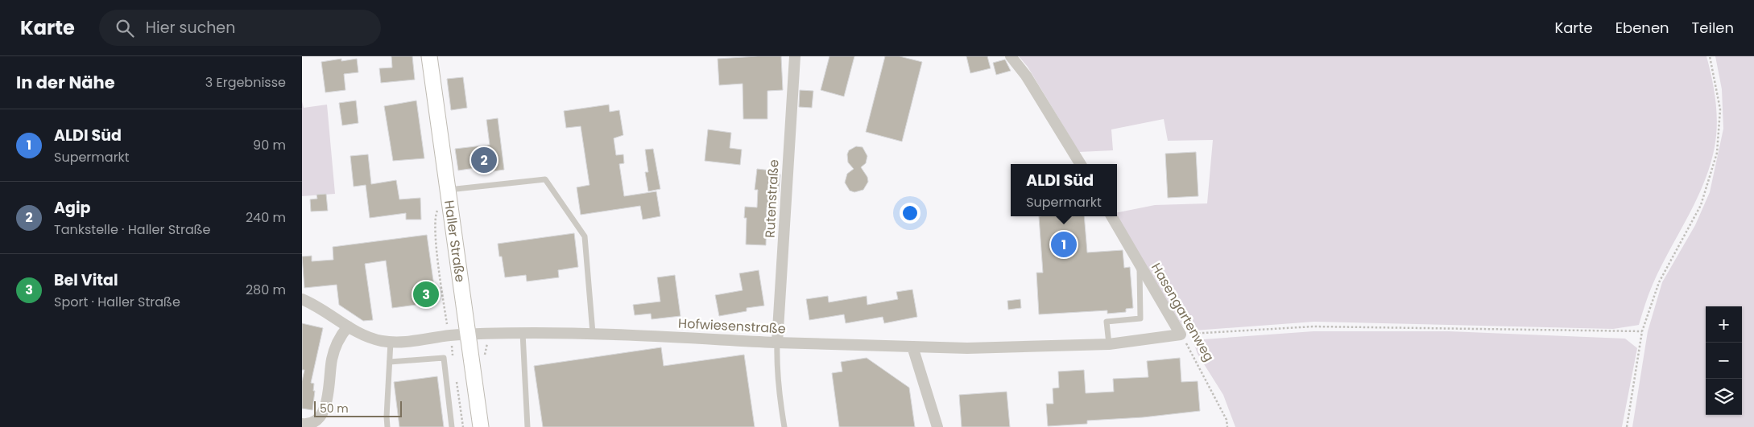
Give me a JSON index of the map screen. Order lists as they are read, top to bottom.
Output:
{
  "streets": {
    "main road": ["Haller Straße"],
    "street": ["Rutenstraße", "Hasengartenweg", "Hofwiesenstraße"]
  },
  "crossings": [
    ["Rutenstraße", "Hofwiesenstraße"],
    ["Haller Straße", "Hofwiesenstraße"],
    ["Hasengartenweg", "Hofwiesenstraße"]
  ],
  "scale_bar": "50 m",
  "page": {
    "header": "Karte",
    "search": "Hier suchen",
    "nav": ["Karte", "Ebenen", "Teilen"],
    "heading": ["In der Nähe", "3 Ergebnisse"],
    "list": [
      {
        "mark": "1",
        "name": "ALDI Süd",
        "note": "Supermarkt",
        "value": "90 m"
      },
      {
        "mark": "2",
        "name": "Agip",
        "note": "Tankstelle · Haller Straße",
        "value": "240 m"
      },
      {
        "mark": "3",
        "name": "Bel Vital",
        "note": "Sport · Haller Straße",
        "value": "280 m"
      }
    ],
    "pins": ["2", "1", "3"],
    "popup": ["ALDI Süd", "Supermarkt"],
    "map_buttons": ["+", "−"],
    "scale": "50 m"
  }
}
